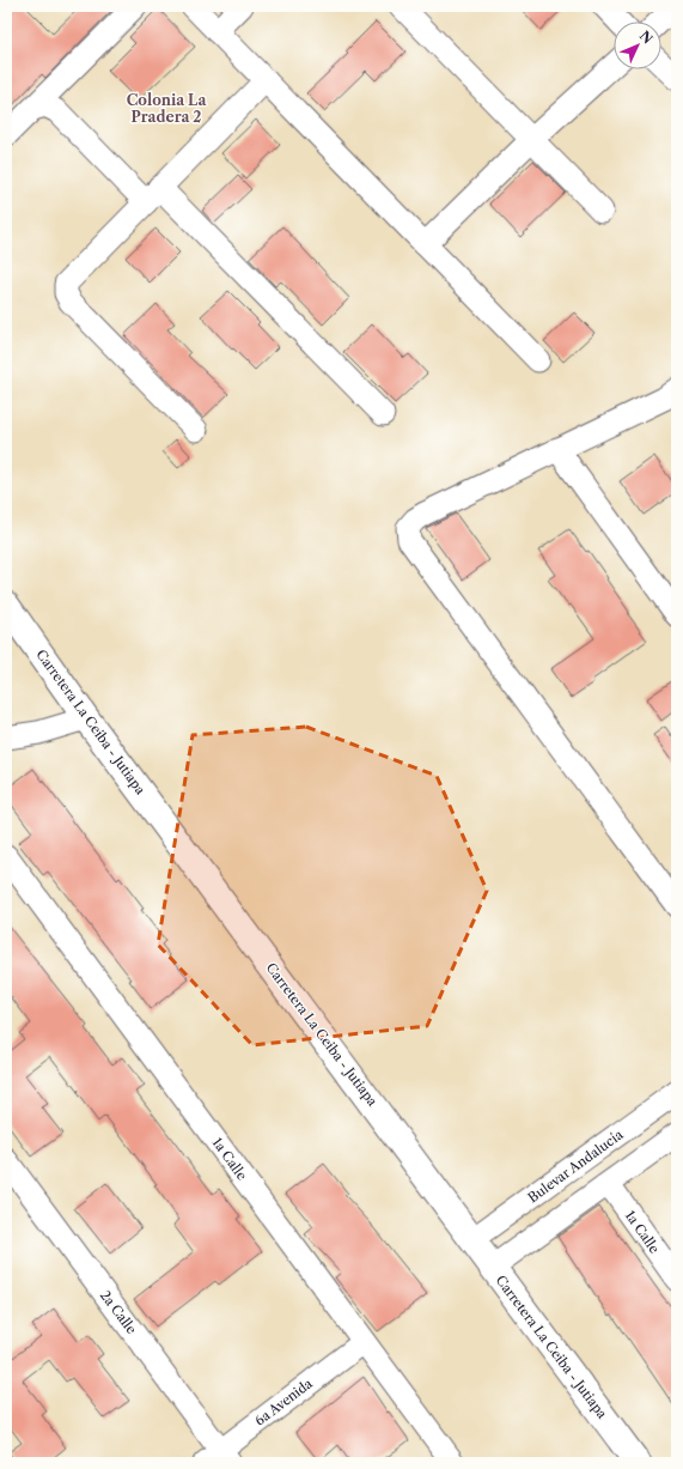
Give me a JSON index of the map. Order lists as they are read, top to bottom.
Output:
{
  "streets": {
    "main road": ["Carretera La Ceiba - Jutiapa"],
    "street": [
      "1a Calle",
      "Bulevar Andalucía",
      "2a Calle",
      "6a Avenida"
    ]
  },
  "crossings": [
    ["Carretera La Ceiba - Jutiapa", "Bulevar Andalucía"],
    ["1a Calle", "6a Avenida"],
    ["2a Calle", "6a Avenida"]
  ],
  "districts": ["Colonia La Pradera 2"],
  "north": "top right"
}
